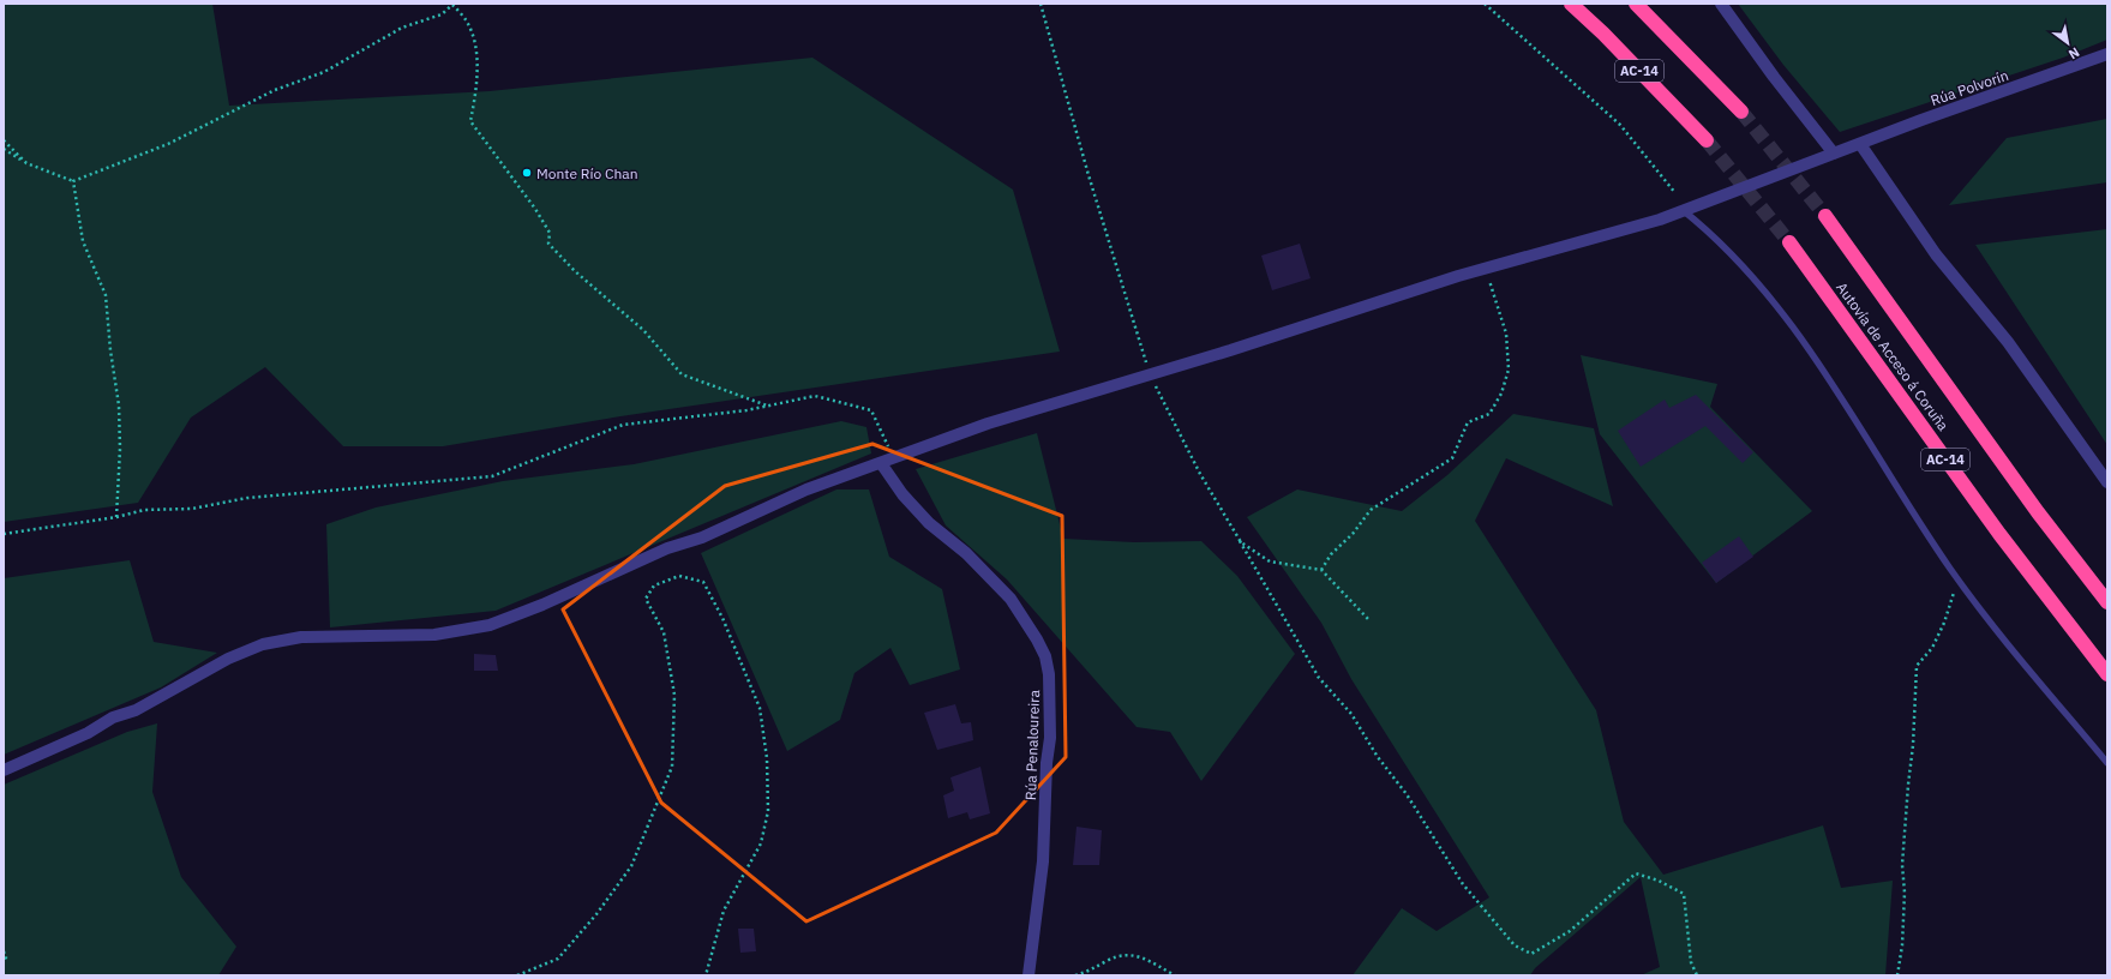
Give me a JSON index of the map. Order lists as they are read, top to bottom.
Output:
{
  "streets": {
    "highway": ["AC-14", "Autovía de Acceso á Coruña"],
    "street": ["Rúa Polvorín", "Rúa Penaloureira"]
  },
  "crossings": [
    ["Rúa Polvorín", "Rúa Penaloureira"]
  ],
  "places": ["Monte Río Chan"],
  "north": "bottom right"
}
